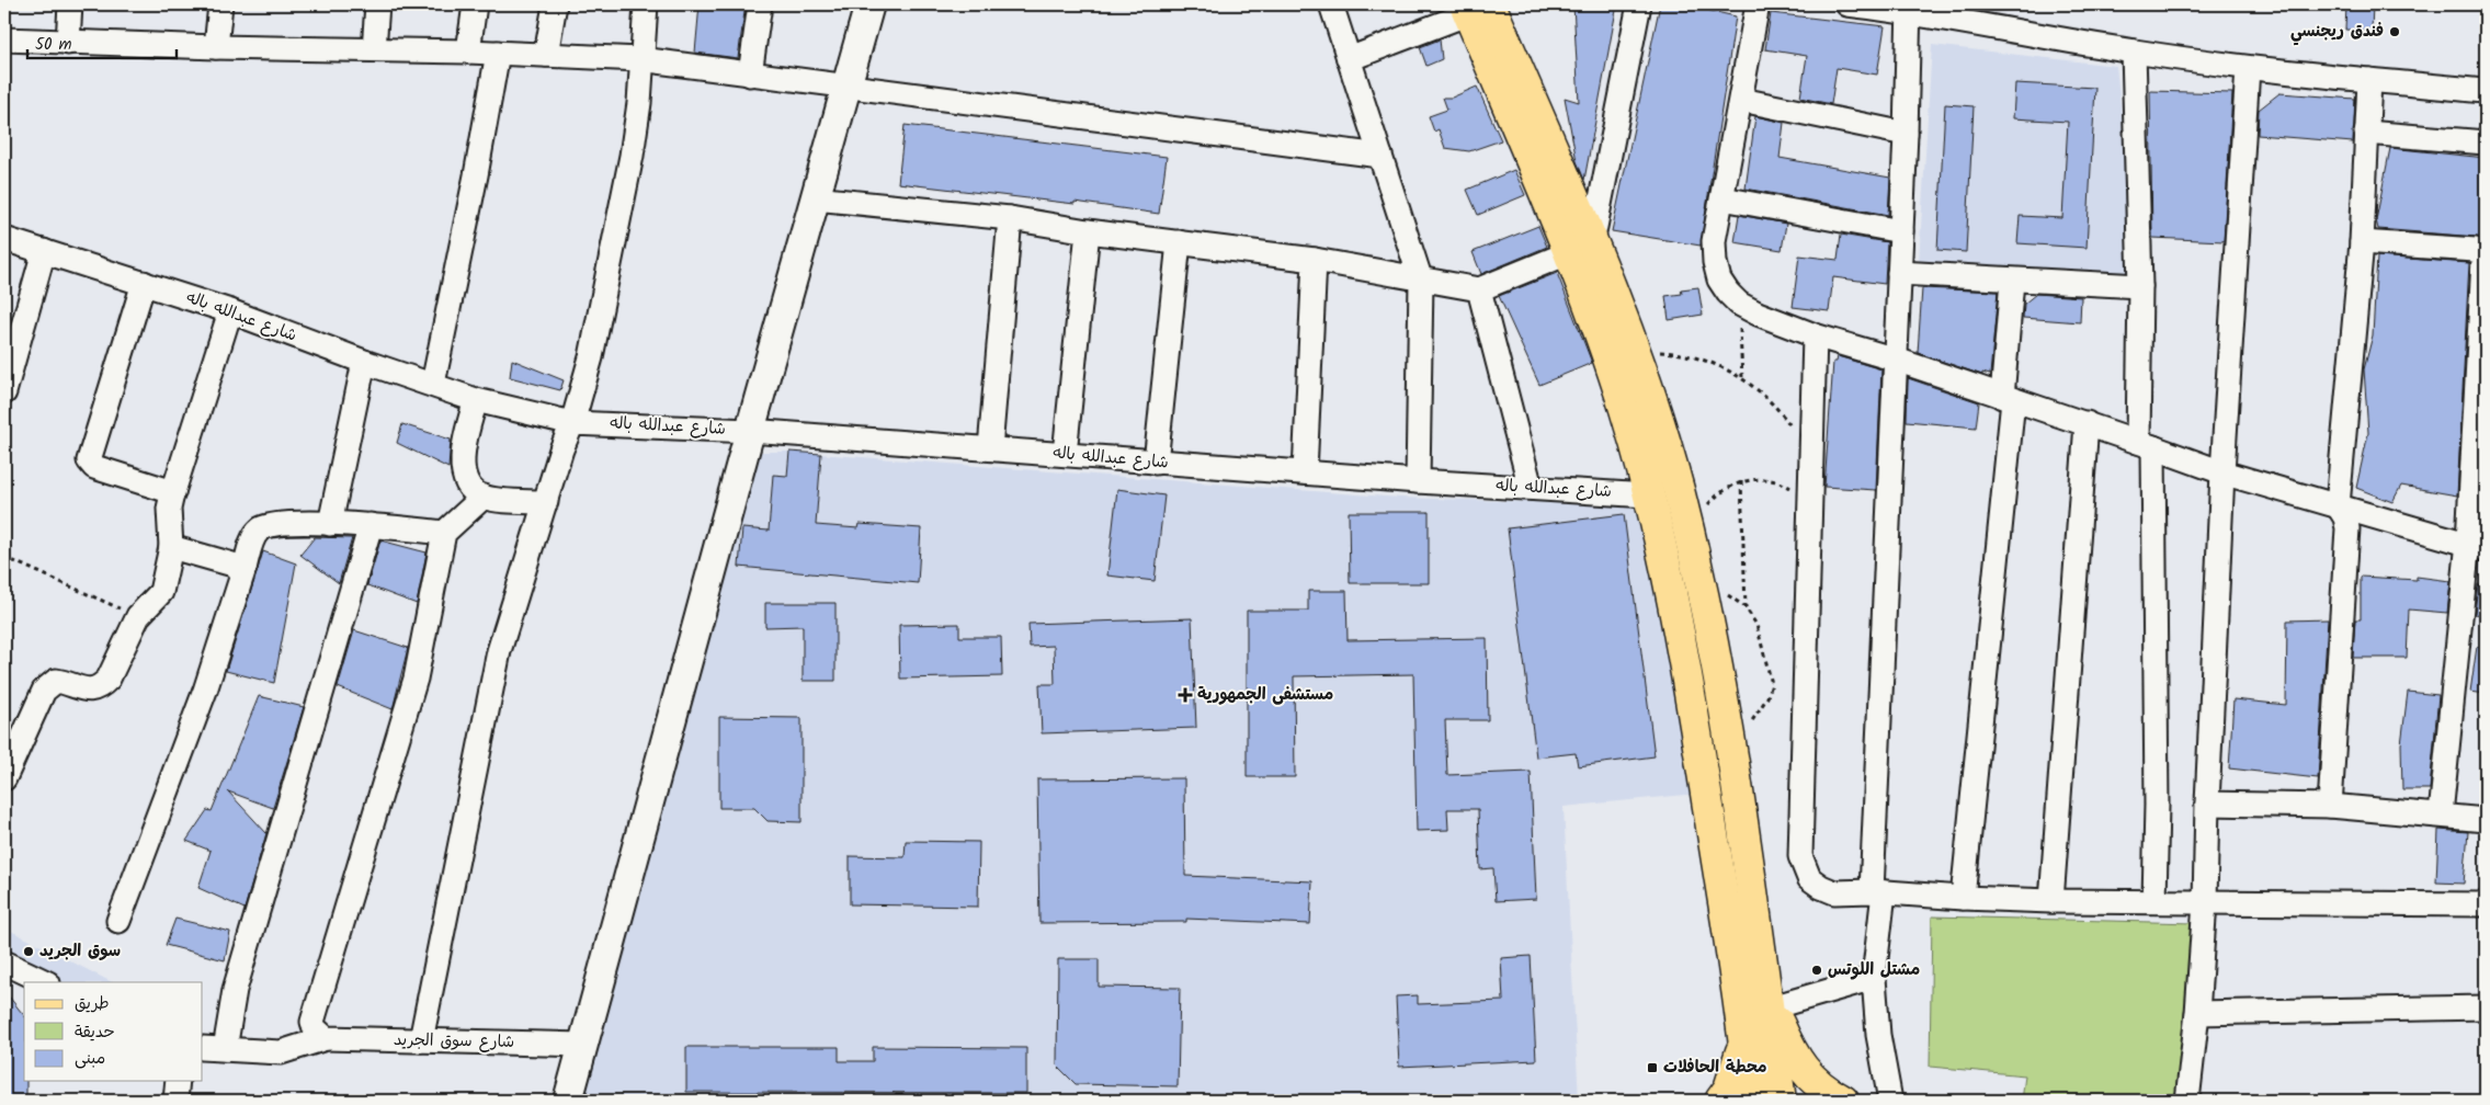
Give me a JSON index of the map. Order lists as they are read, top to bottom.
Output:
{
  "streets": {
    "street": ["شارع عبدالله باله", "شارع سوق الجريد"]
  },
  "places": {
    "other": ["فندق ريجنسي", "سوق الجريد", "مشتل اللوتس"],
    "health": ["مستشفى الجمهورية"],
    "transit": ["محطة الحافلات"]
  },
  "legend": ["طريق", "حديقة", "مبنى"],
  "scale_bar": "50 m"
}
